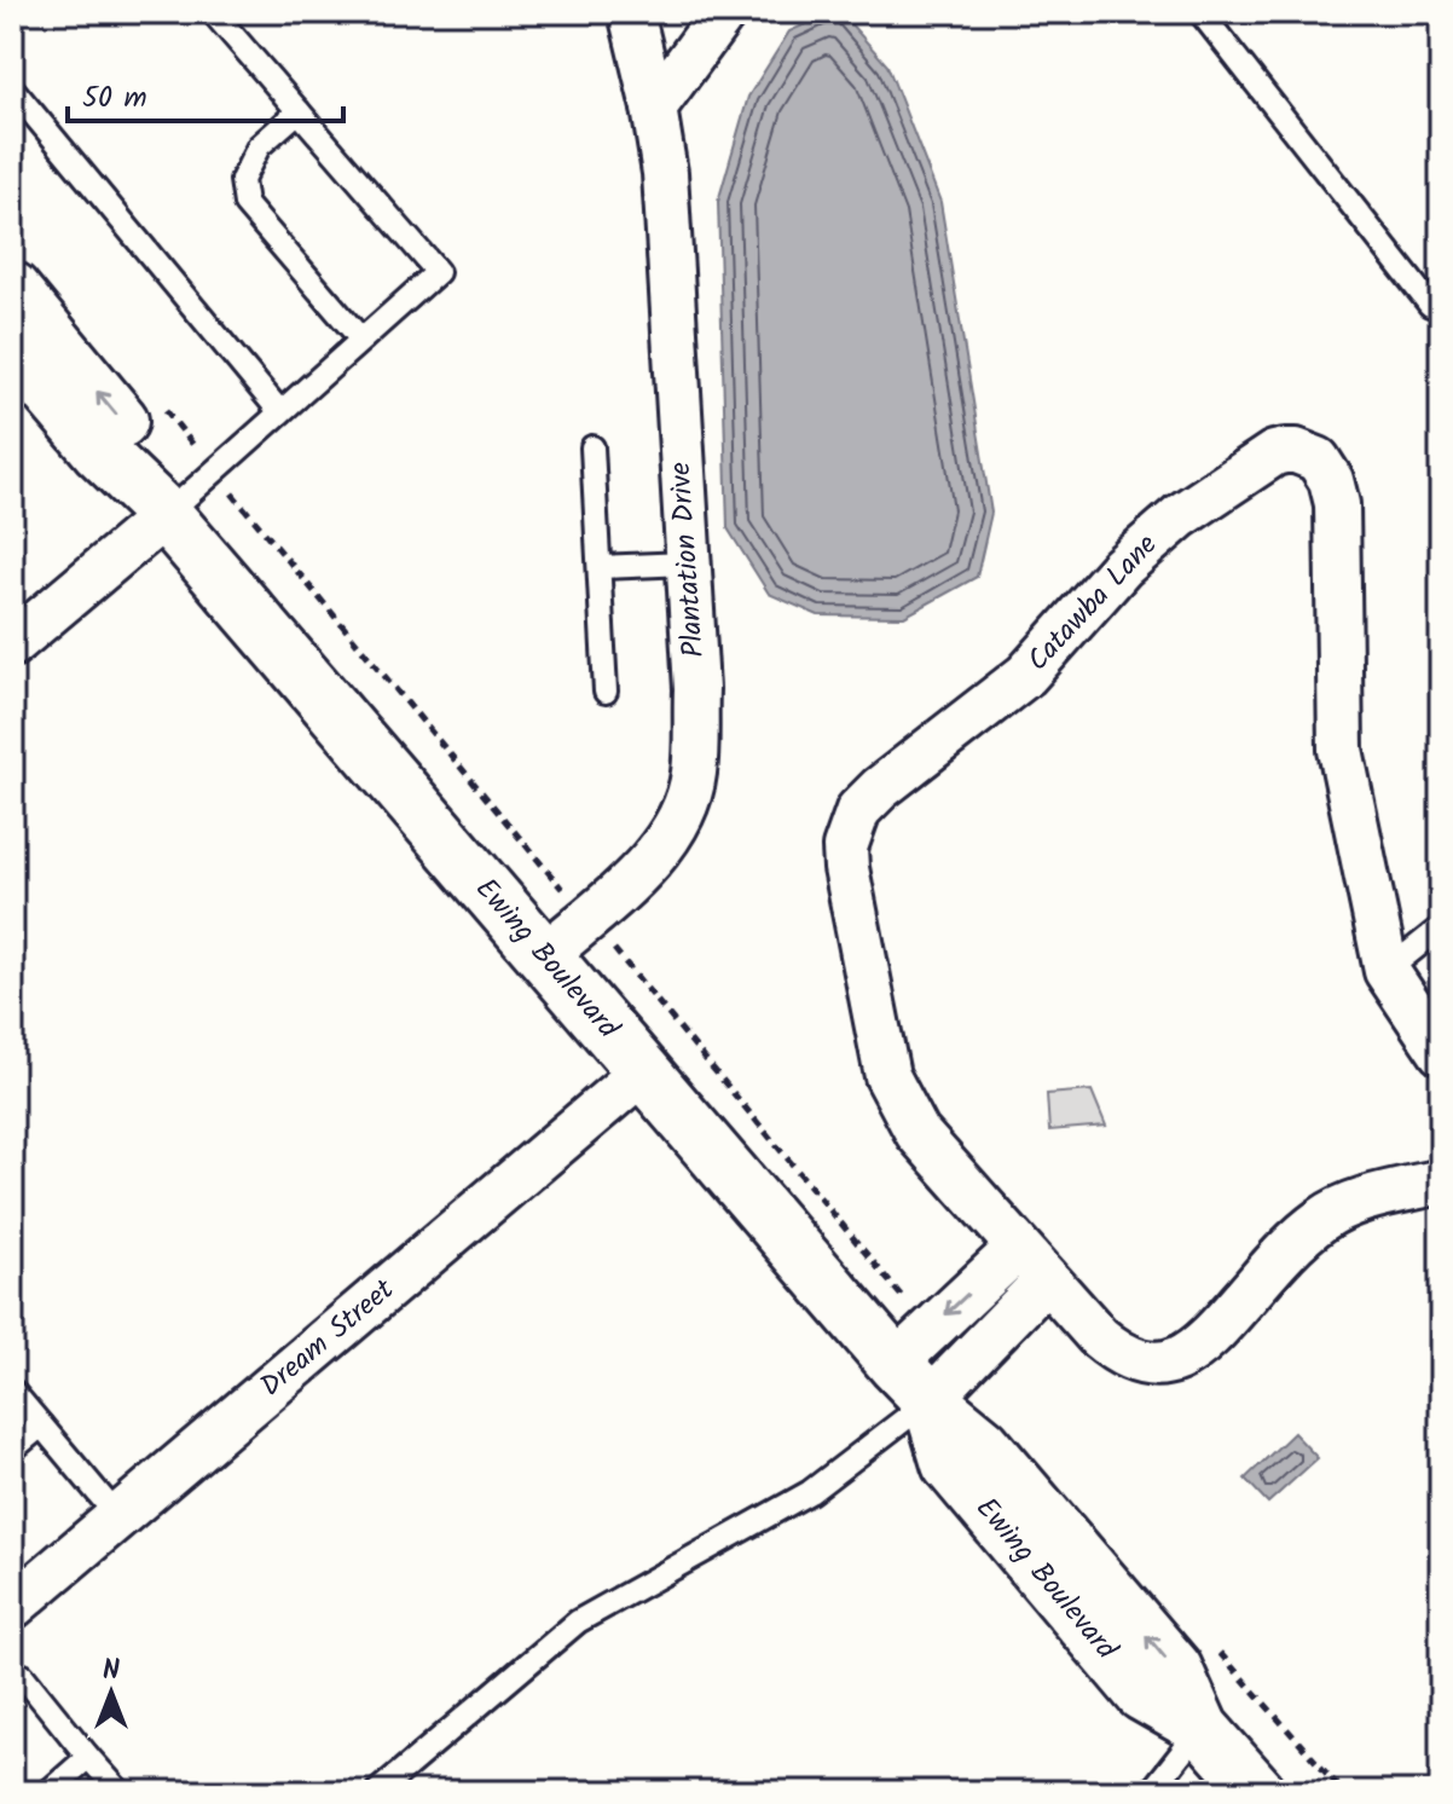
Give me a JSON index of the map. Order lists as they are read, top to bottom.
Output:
{
  "streets": {
    "street": [
      "Plantation Drive",
      "Catawba Lane",
      "Ewing Boulevard",
      "Dream Street"
    ]
  },
  "crossings": [
    ["Plantation Drive", "Ewing Boulevard"],
    ["Ewing Boulevard", "Dream Street"]
  ],
  "scale_bar": "50 m",
  "north": "top"
}
